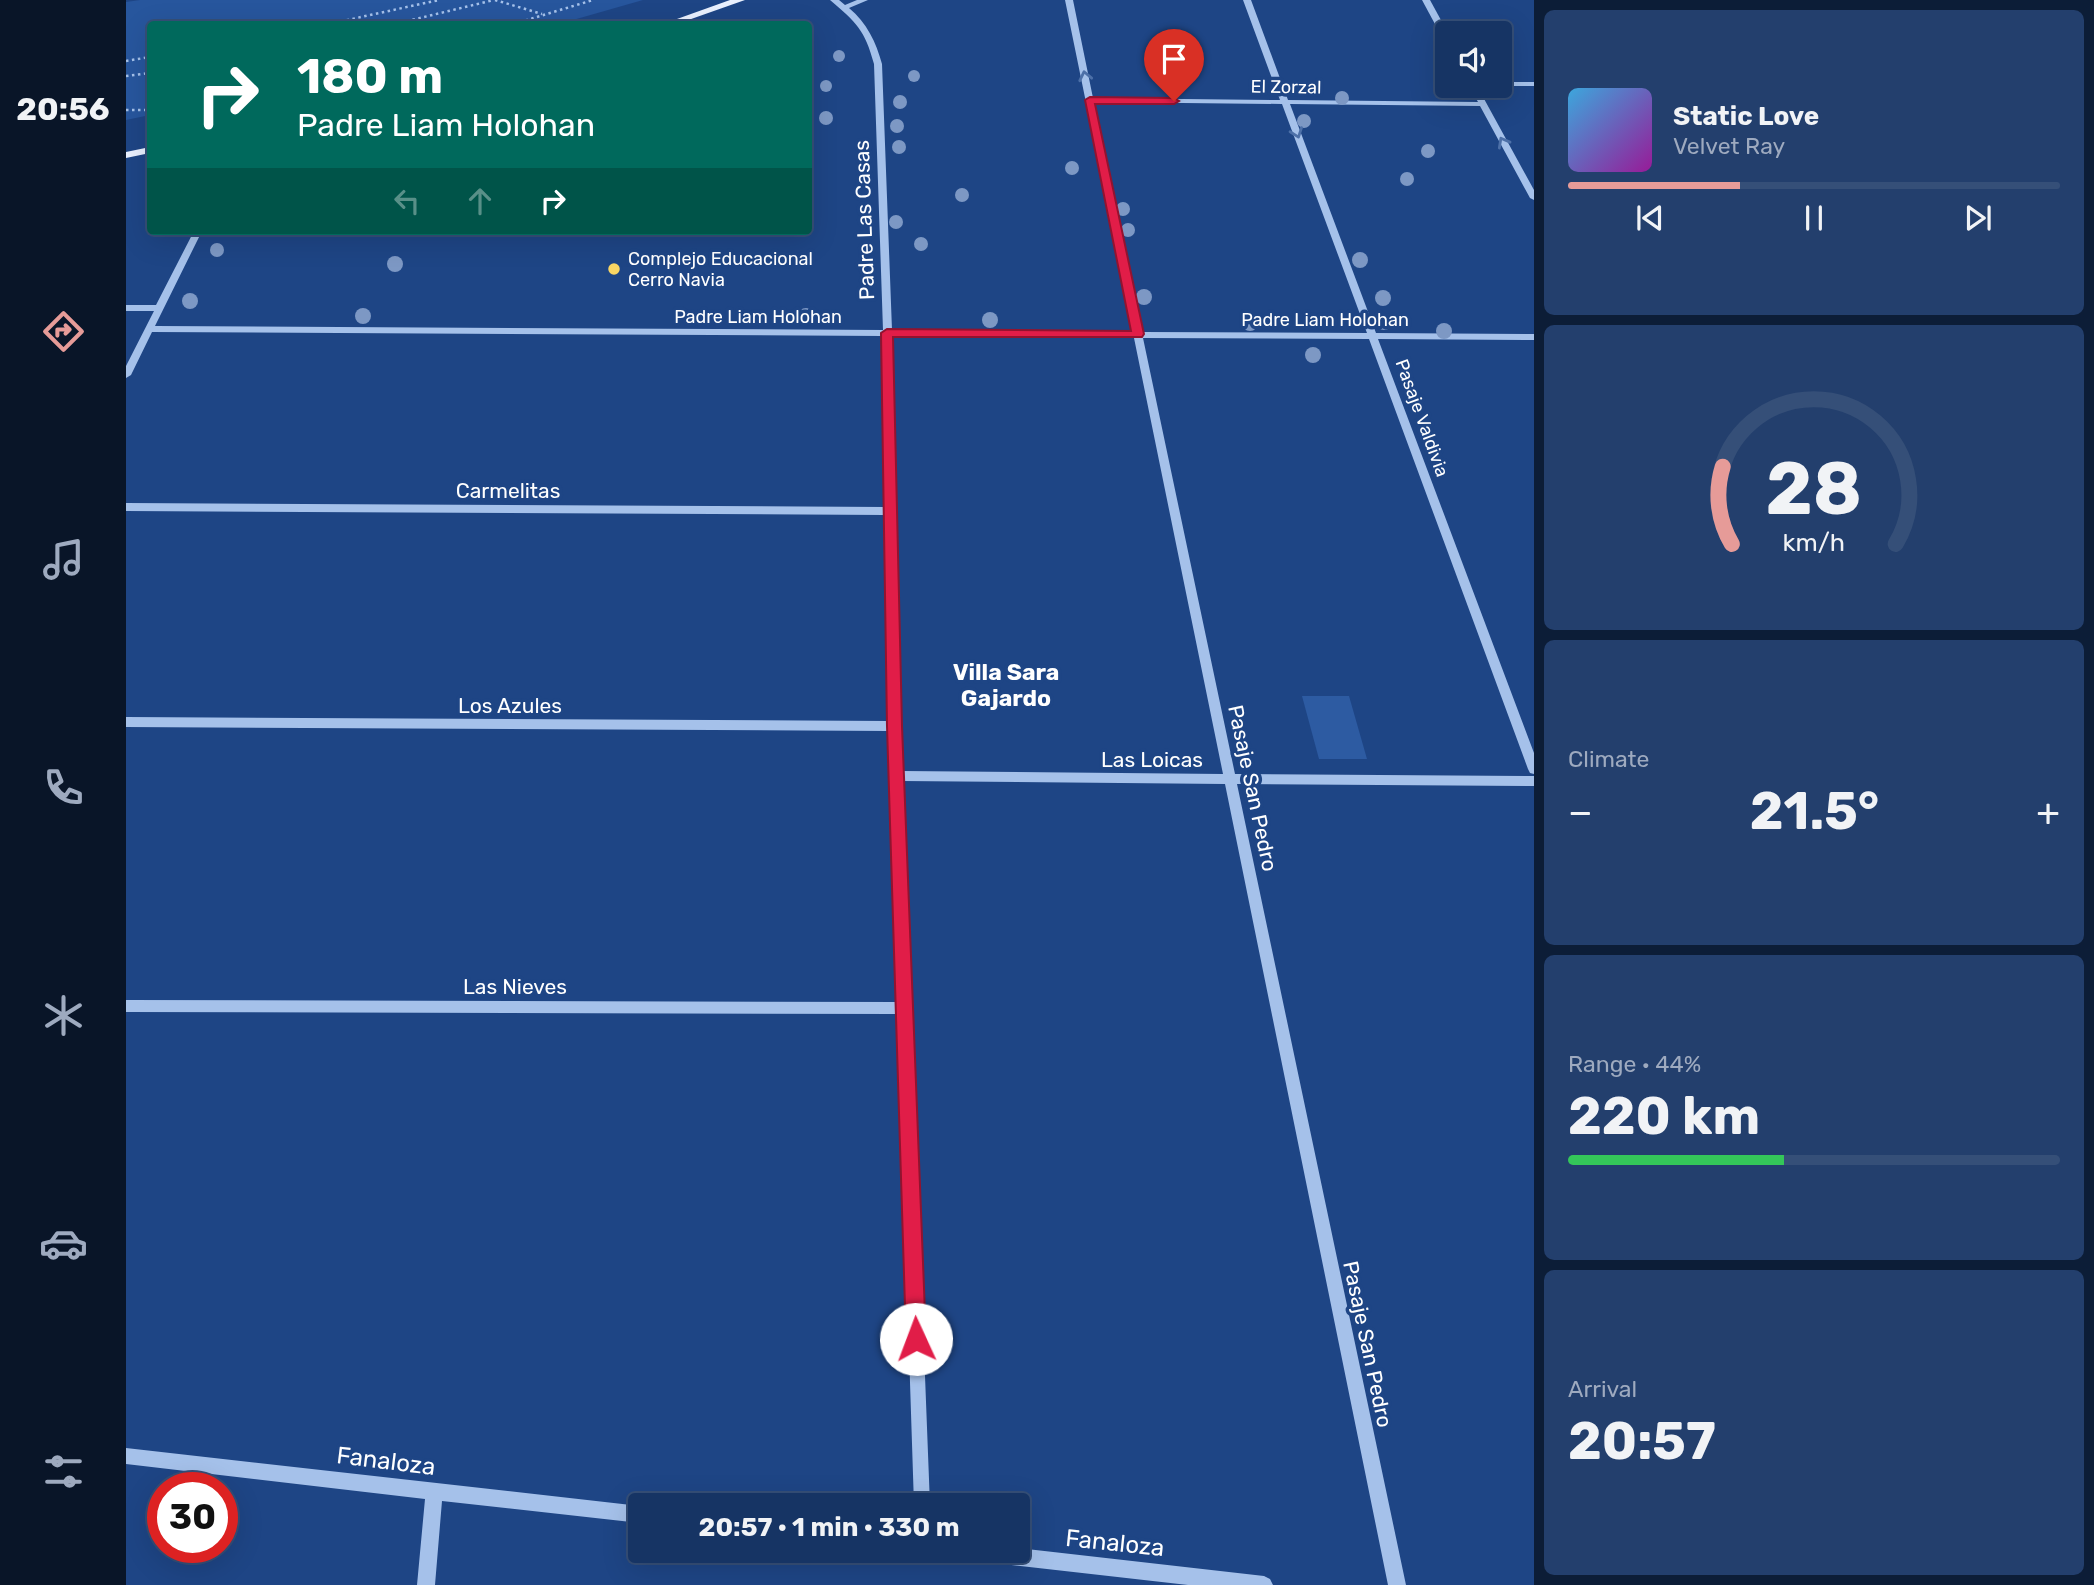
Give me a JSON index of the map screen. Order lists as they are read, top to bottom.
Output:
{
  "streets": {
    "street": [
      "El Zorzal",
      "Padre Las Casas",
      "Padre Liam Holohan",
      "Pasaje Valdivia",
      "Carmelitas",
      "Los Azules",
      "Las Loicas",
      "Pasaje San Pedro",
      "Las Nieves",
      "Fanaloza"
    ]
  },
  "crossings": [
    ["El Zorzal", "Pasaje Valdivia"],
    ["El Zorzal", "Pasaje San Pedro"],
    ["Padre Las Casas", "Padre Liam Holohan"],
    ["Padre Las Casas", "Carmelitas"],
    ["Padre Las Casas", "Los Azules"],
    ["Padre Las Casas", "Las Loicas"],
    ["Padre Las Casas", "Las Nieves"],
    ["Padre Liam Holohan", "Pasaje Valdivia"],
    ["Padre Liam Holohan", "Pasaje San Pedro"],
    ["Las Loicas", "Pasaje San Pedro"]
  ],
  "districts": ["Villa Sara Gajardo"],
  "places": ["Complejo Educacional Cerro Navia"],
  "page": {
    "tabs": "20:56",
    "turn": ["180 m", "Padre Liam Holohan"],
    "song": ["Static Love", "Velvet Ray"],
    "tile": [
      "Climate",
      ["Range · 44%", "220 km"],
      ["Arrival", "20:57"]
    ],
    "heat": ["−", "21.5°", "+"],
    "limit": "30",
    "trip": "20:57 · 1 min · 330 m",
    "gauge": ["28", "km/h"]
  }
}
